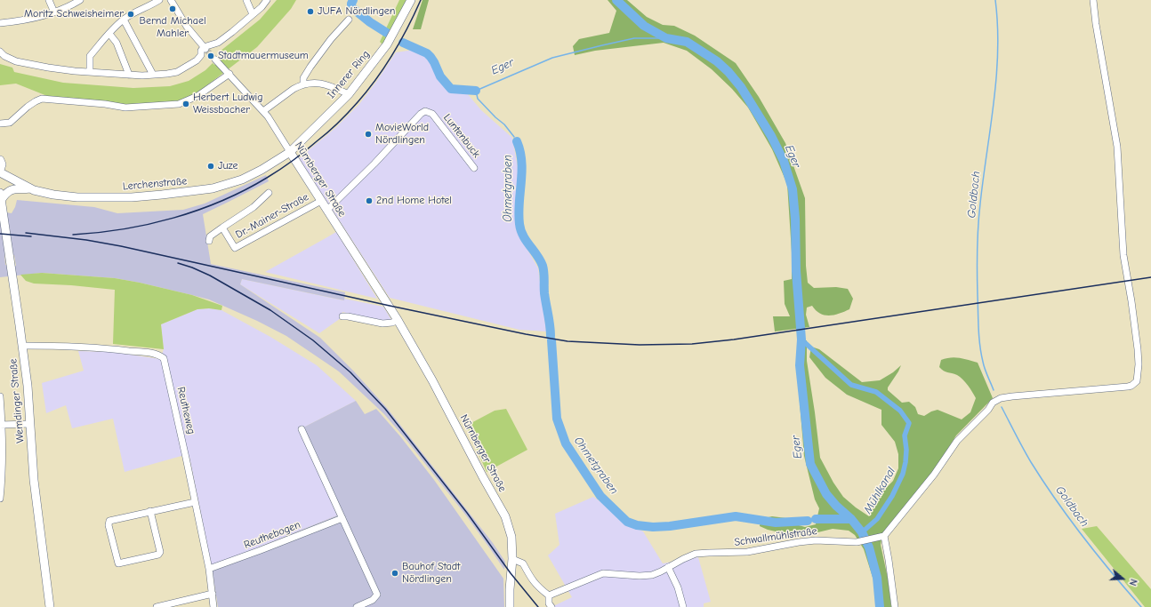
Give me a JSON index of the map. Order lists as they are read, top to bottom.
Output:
{
  "streets": {
    "main road": [
      "Innerer Ring",
      "Nürnberger Straße",
      "Lerchenstraße",
      "Wemdinger Straße"
    ],
    "street": [
      "Luntenbuck",
      "Dr.-Mainer-Straße",
      "Reutheweg",
      "Reuthebogen",
      "Schwallmühlstraße"
    ]
  },
  "crossings": [
    ["Innerer Ring", "Nürnberger Straße"],
    ["Innerer Ring", "Lerchenstraße"],
    ["Luntenbuck", "Nürnberger Straße"],
    ["Nürnberger Straße", "Lerchenstraße"],
    ["Nürnberger Straße", "Dr.-Mainer-Straße"],
    ["Wemdinger Straße", "Reutheweg"],
    ["Reutheweg", "Reuthebogen"]
  ],
  "water": [
    "Eger",
    "Ohmetgraben",
    "Goldbach",
    "Mühlkanal"
  ],
  "places": [
    "Bernd Michael Mahler",
    "JUFA Nördlingen",
    "Moritz Schweisheimer",
    "Stadtmauermuseum",
    "Herbert Ludwig Weissbacher",
    "MovieWorld Nördlingen",
    "Juze",
    "2nd Home Hotel",
    "Bauhof Stadt Nördlingen"
  ],
  "north": "right"
}
